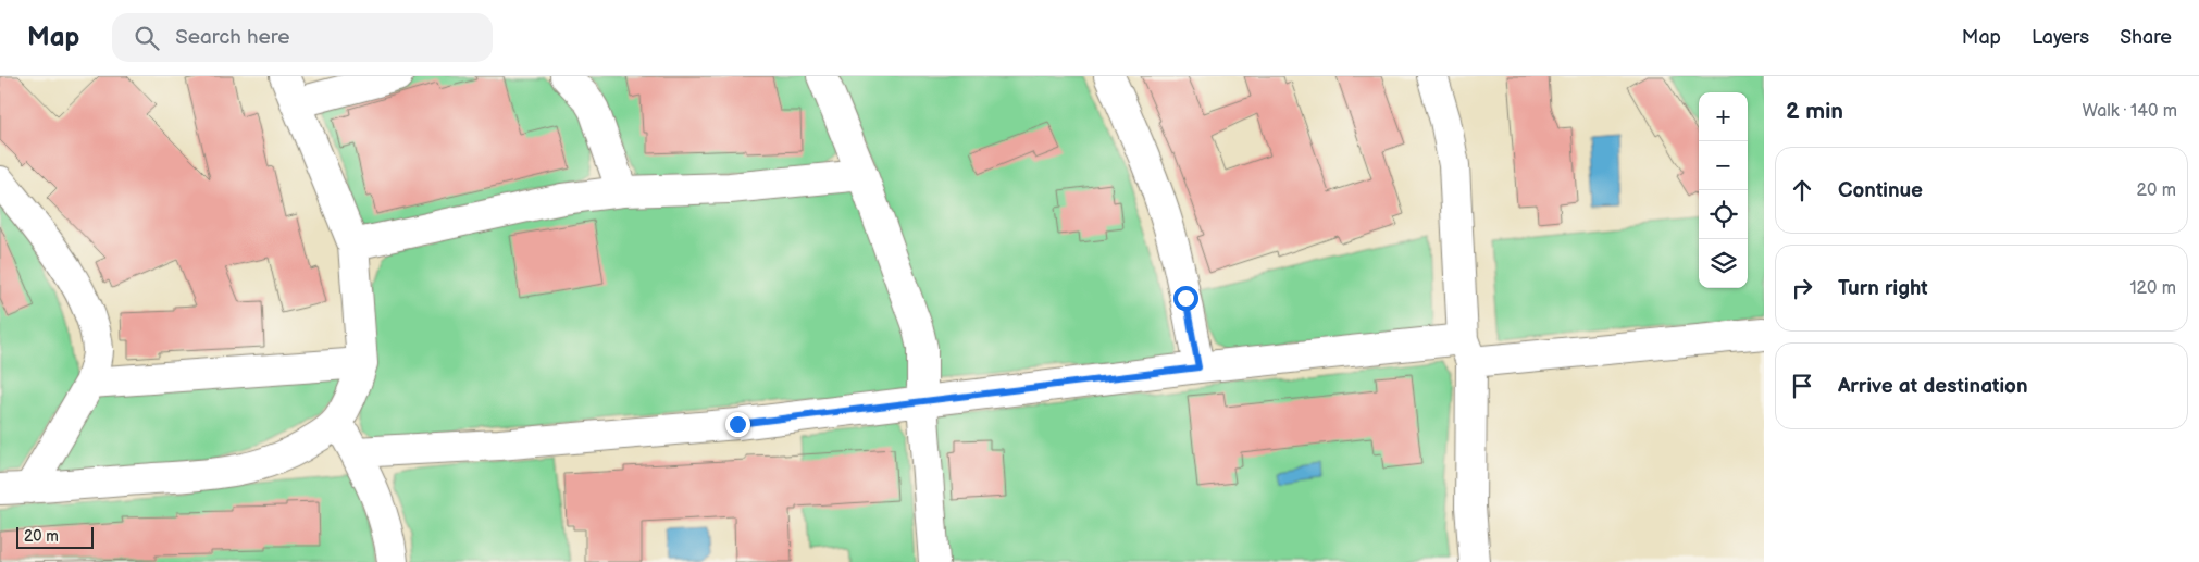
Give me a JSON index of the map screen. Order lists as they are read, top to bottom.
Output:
{
  "scale_bar": "20 m",
  "page": {
    "header": "Map",
    "search": "Search here",
    "nav": ["Map", "Layers", "Share"],
    "heading": ["2 min", "Walk · 140 m"],
    "map_buttons": ["+", "−"],
    "list": [
      ["Continue", "20 m"],
      ["Turn right", "120 m"],
      "Arrive at destination"
    ],
    "scale": "20 m"
  }
}
